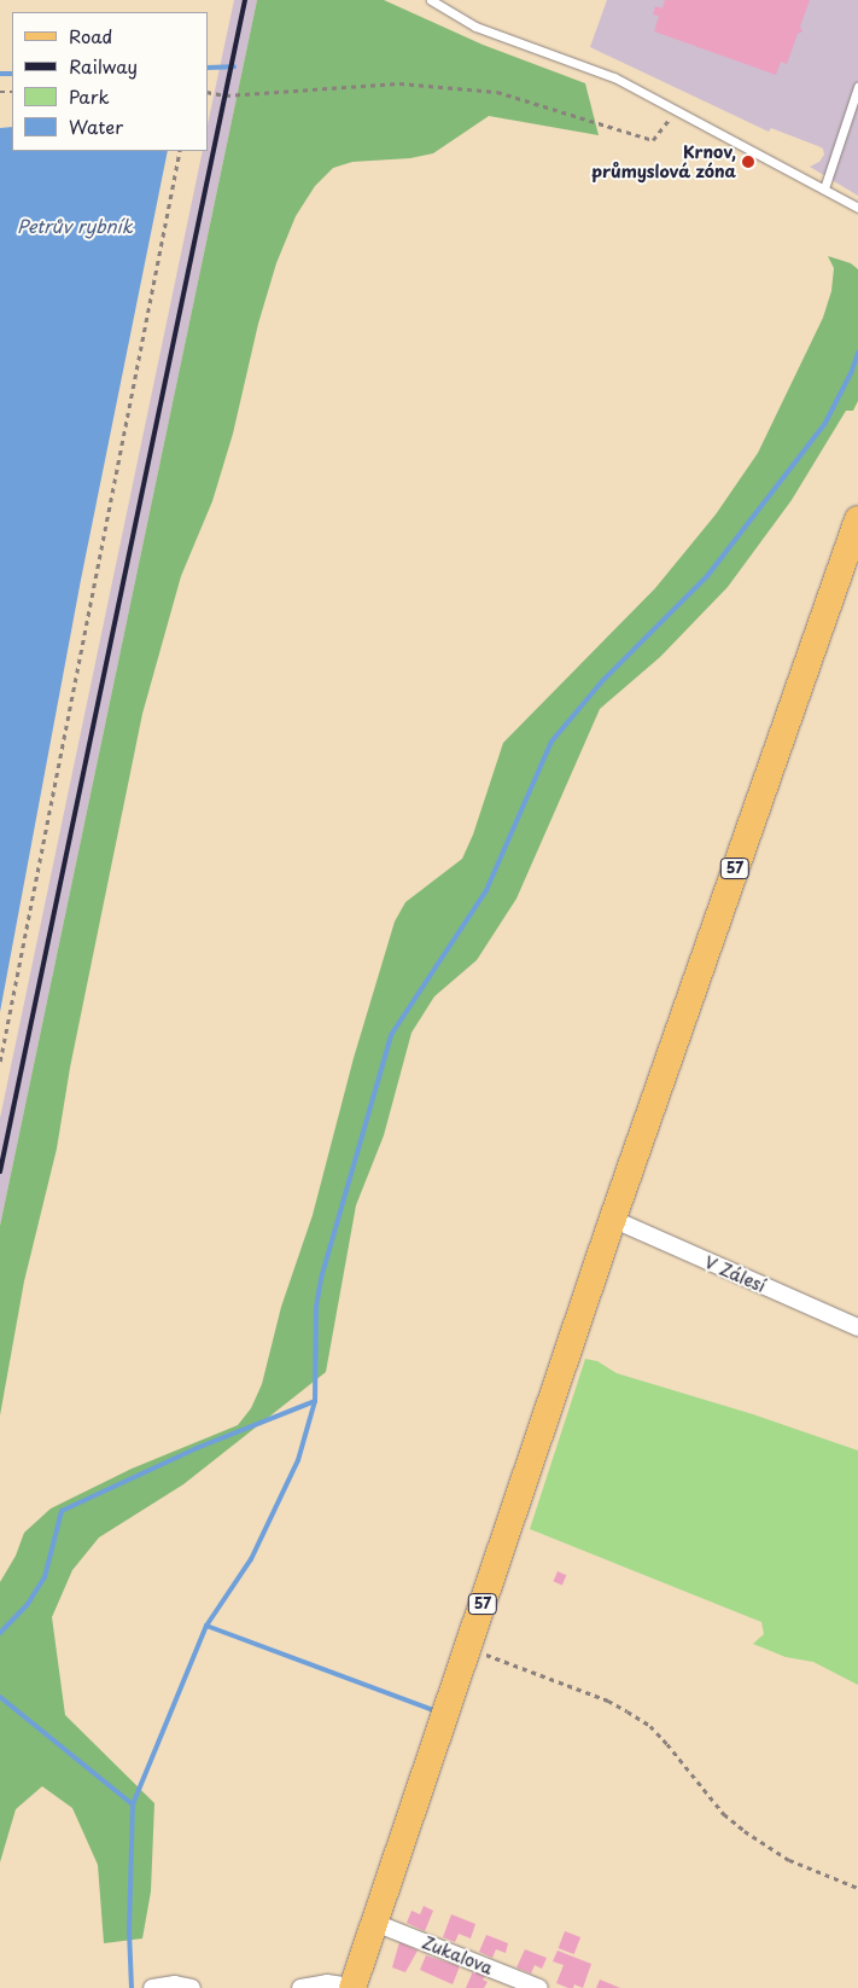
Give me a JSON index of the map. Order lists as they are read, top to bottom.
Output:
{
  "streets": {
    "main road": ["57"],
    "street": ["V Zálesí", "Zukalova"]
  },
  "crossings": [
    ["57", "V Zálesí"],
    ["57", "Zukalova"]
  ],
  "water": ["Petrův rybník"],
  "places": ["Krnov, průmyslová zóna"],
  "legend": [
    "Road",
    "Railway",
    "Park",
    "Water"
  ]
}
